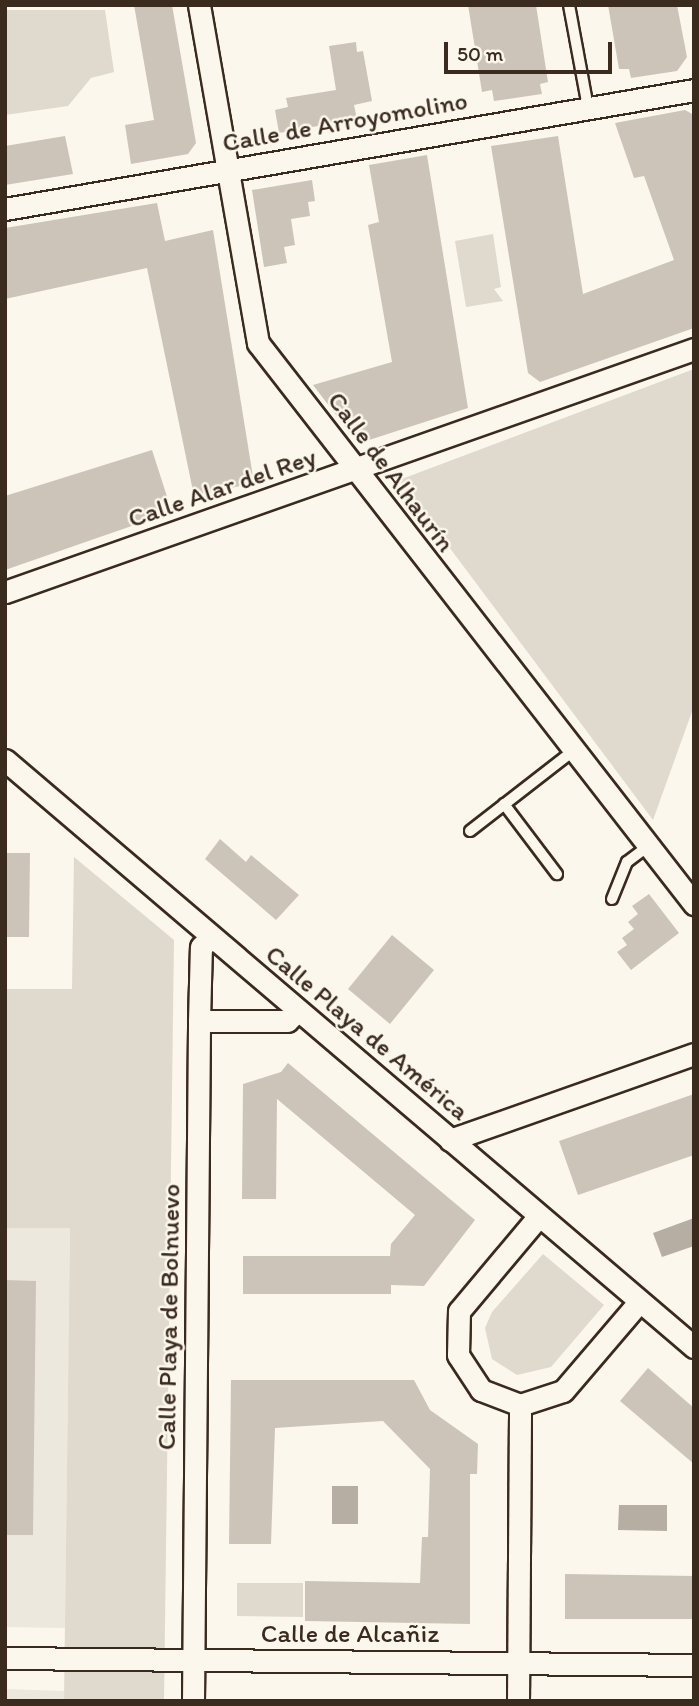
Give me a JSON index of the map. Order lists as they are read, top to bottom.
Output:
{
  "streets": {
    "street": [
      "Calle de Arroyomolino",
      "Calle de Alhaurín",
      "Calle Alar del Rey",
      "Calle Playa de América",
      "Calle Playa de Bolnuevo",
      "Calle de Alcañiz"
    ]
  },
  "crossings": [
    ["Calle de Arroyomolino", "Calle de Alhaurín"],
    ["Calle de Alhaurín", "Calle Alar del Rey"],
    ["Calle Playa de América", "Calle Playa de Bolnuevo"],
    ["Calle Playa de Bolnuevo", "Calle de Alcañiz"]
  ],
  "scale_bar": "50 m"
}
